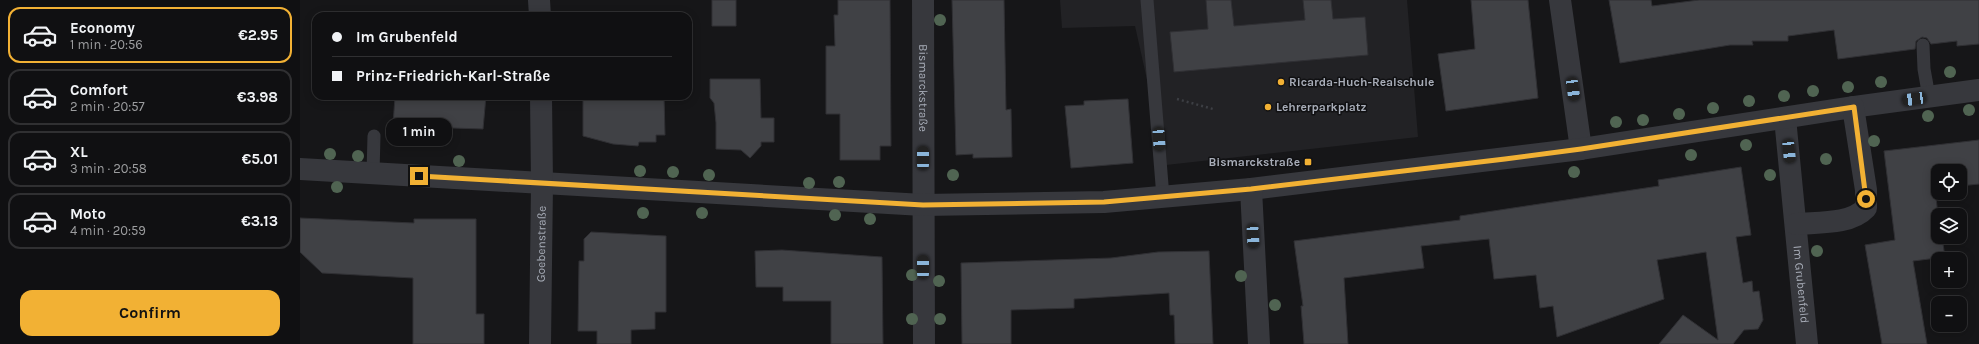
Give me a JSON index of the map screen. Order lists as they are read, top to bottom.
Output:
{
  "streets": {
    "street": ["Bismarckstraße", "Goebenstraße", "Im Grubenfeld"]
  },
  "places": {
    "other": ["Ricarda-Huch-Realschule", "Lehrerparkplatz"],
    "transit": ["Bismarckstraße"]
  },
  "page": {
    "list": [
      {
        "name": "Economy",
        "note": "1 min · 20:56",
        "value": "€2.95"
      },
      {
        "name": "Comfort",
        "note": "2 min · 20:57",
        "value": "€3.98"
      },
      {
        "name": "XL",
        "note": "3 min · 20:58",
        "value": "€5.01"
      },
      {
        "name": "Moto",
        "note": "4 min · 20:59",
        "value": "€3.13"
      }
    ],
    "banner": ["Im Grubenfeld", "Prinz-Friedrich-Karl-Straße"],
    "bubble": "1 min",
    "map_buttons": ["+", "−"],
    "buttons": "Confirm"
  }
}
